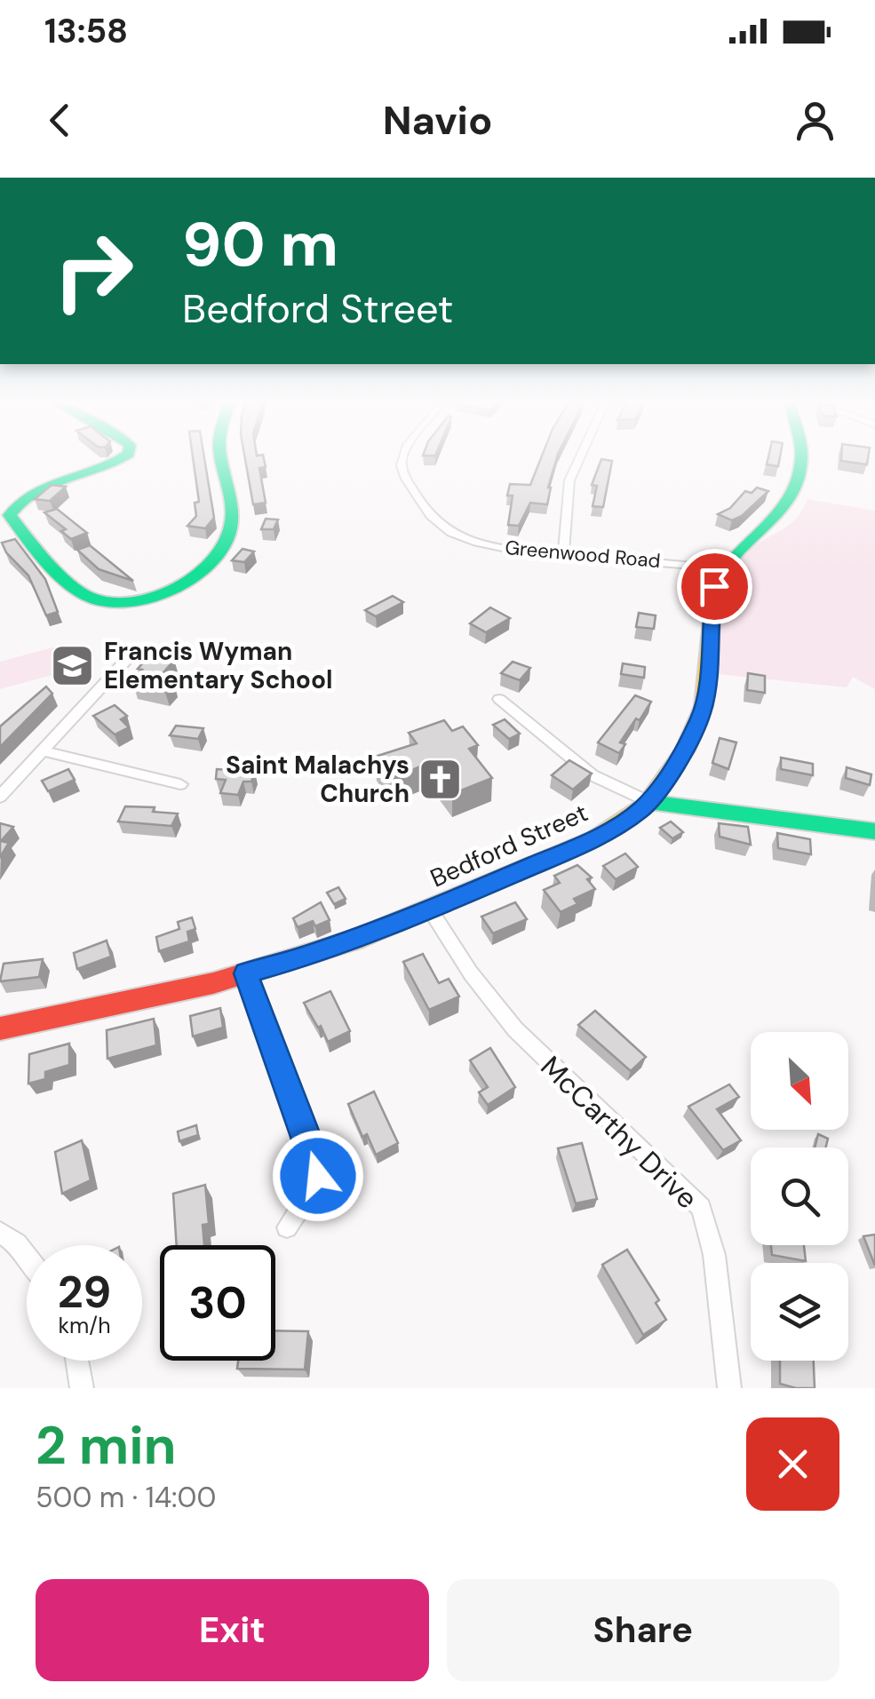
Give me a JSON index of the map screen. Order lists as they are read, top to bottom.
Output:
{
  "streets": {
    "main road": ["Bedford Street"],
    "street": ["Greenwood Road", "McCarthy Drive"]
  },
  "crossings": [
    ["Greenwood Road", "Bedford Street"],
    ["Bedford Street", "McCarthy Drive"]
  ],
  "places": {
    "school or university": ["Francis Wyman Elementary School"],
    "church": ["Saint Malachys Church"]
  },
  "north": "bottom right",
  "page": {
    "status": "13:58",
    "header": "Navio",
    "turn": ["90 m", "Bedford Street"],
    "speed": "29 km/h",
    "limit": "30",
    "heading": ["2 min", "500 m · 14:00"],
    "buttons": ["Exit", "Share"]
  }
}
